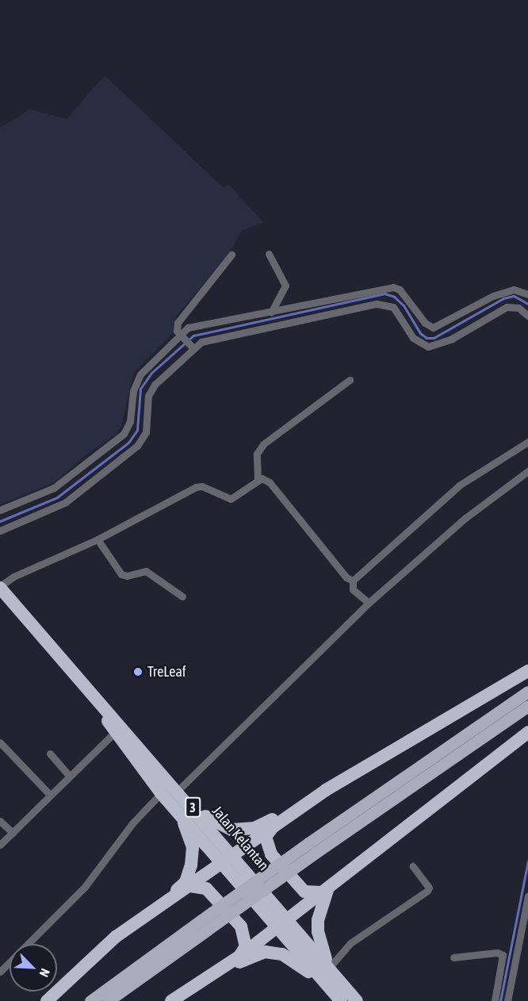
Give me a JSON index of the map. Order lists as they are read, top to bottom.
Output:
{
  "streets": {
    "highway": ["3", "Jalan Kelantan"]
  },
  "places": ["TreLeaf"],
  "north": "bottom right"
}
